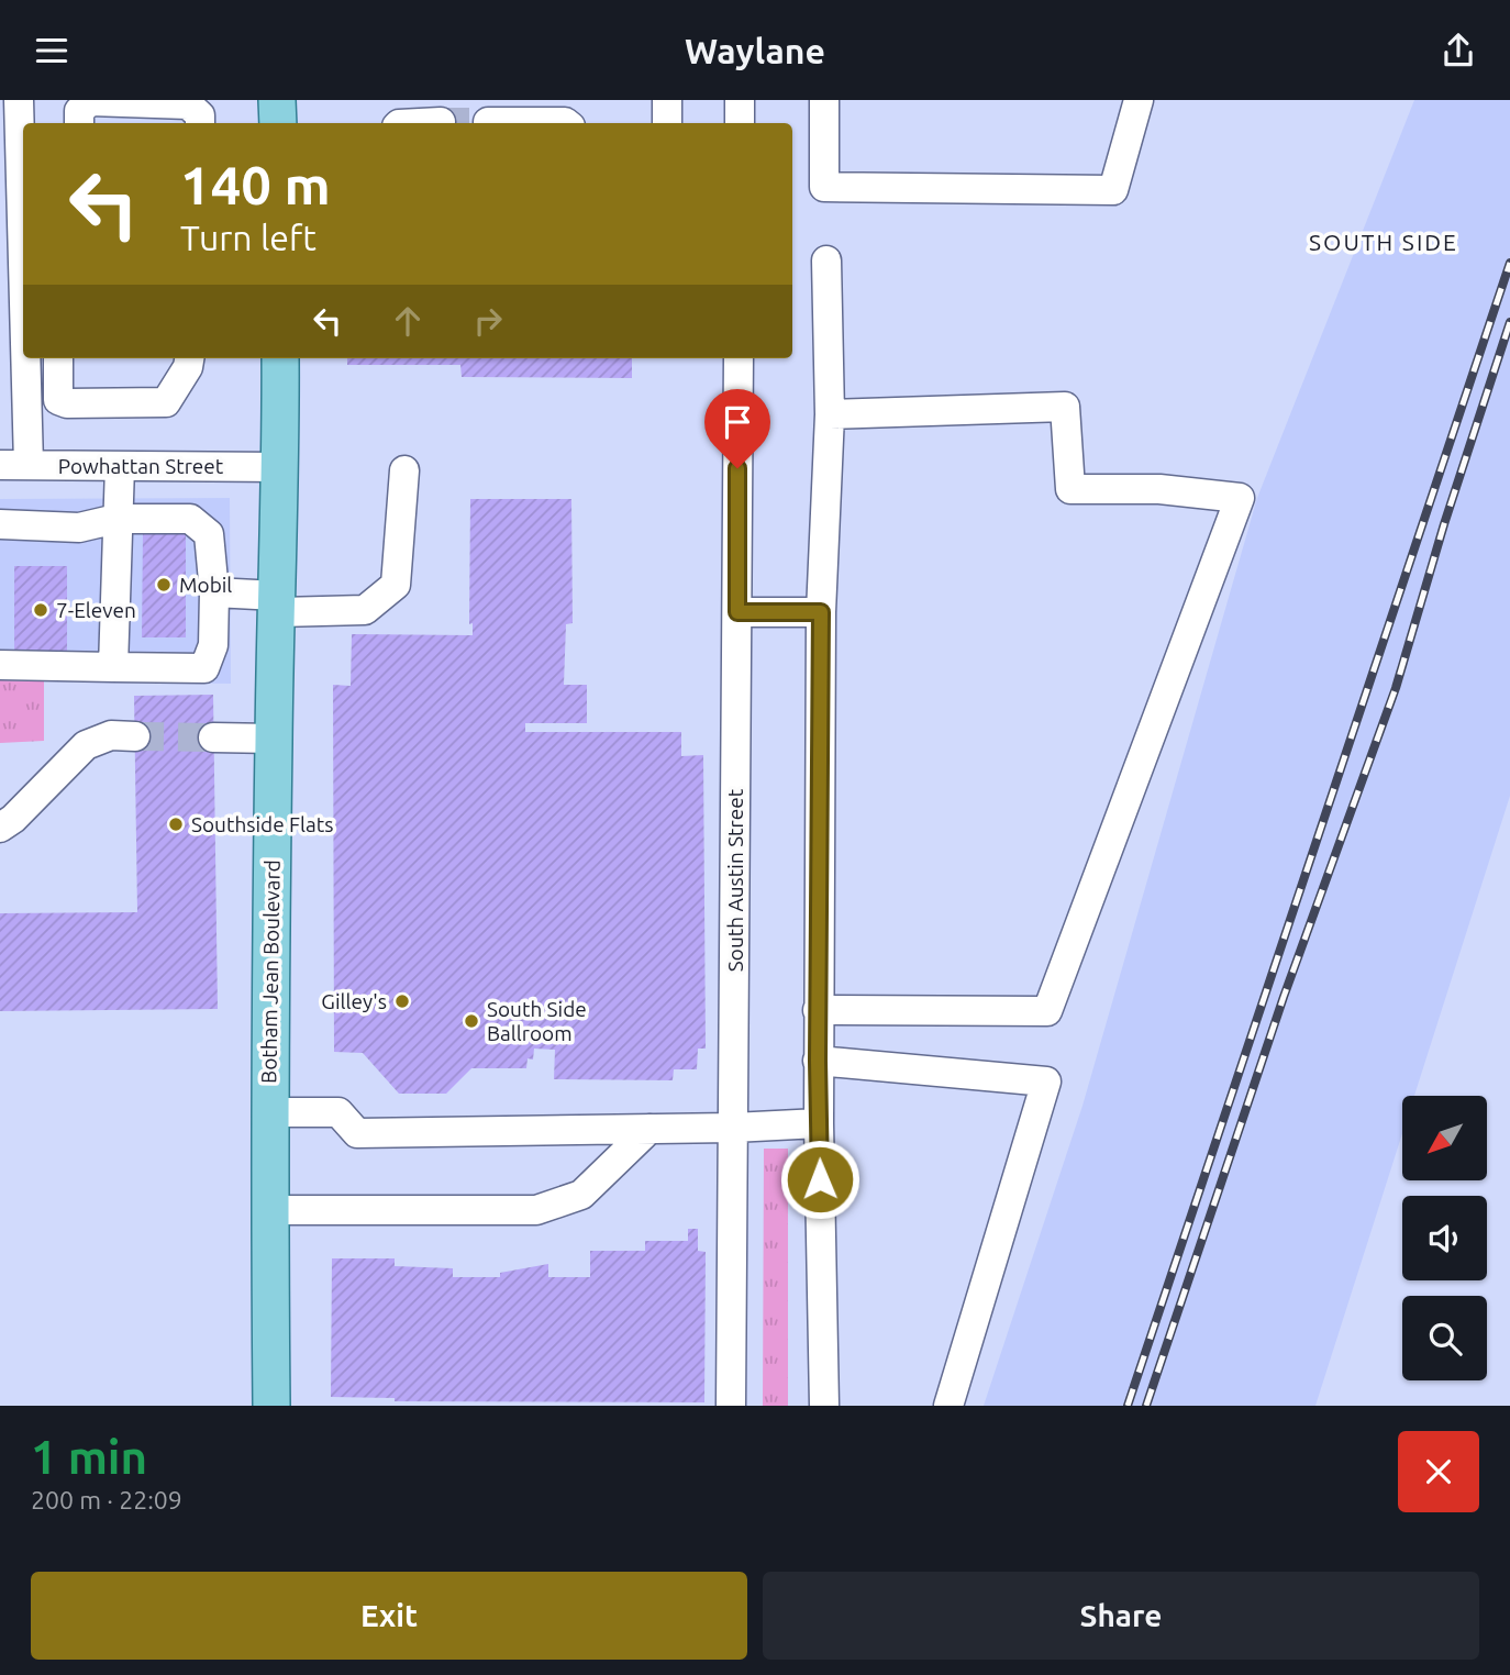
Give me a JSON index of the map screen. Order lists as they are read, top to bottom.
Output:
{
  "streets": {
    "main road": ["Botham Jean Boulevard"],
    "street": ["Powhattan Street", "South Austin Street"]
  },
  "crossings": [
    ["Powhattan Street", "Botham Jean Boulevard"]
  ],
  "districts": ["SOUTH SIDE"],
  "places": [
    "Mobil",
    "7-Eleven",
    "Southside Flats",
    "Gilley's",
    "South Side Ballroom"
  ],
  "north": "bottom left",
  "page": {
    "header": "Waylane",
    "turn": ["140 m", "Turn left"],
    "heading": ["1 min", "200 m · 22:09"],
    "buttons": ["Exit", "Share"]
  }
}
